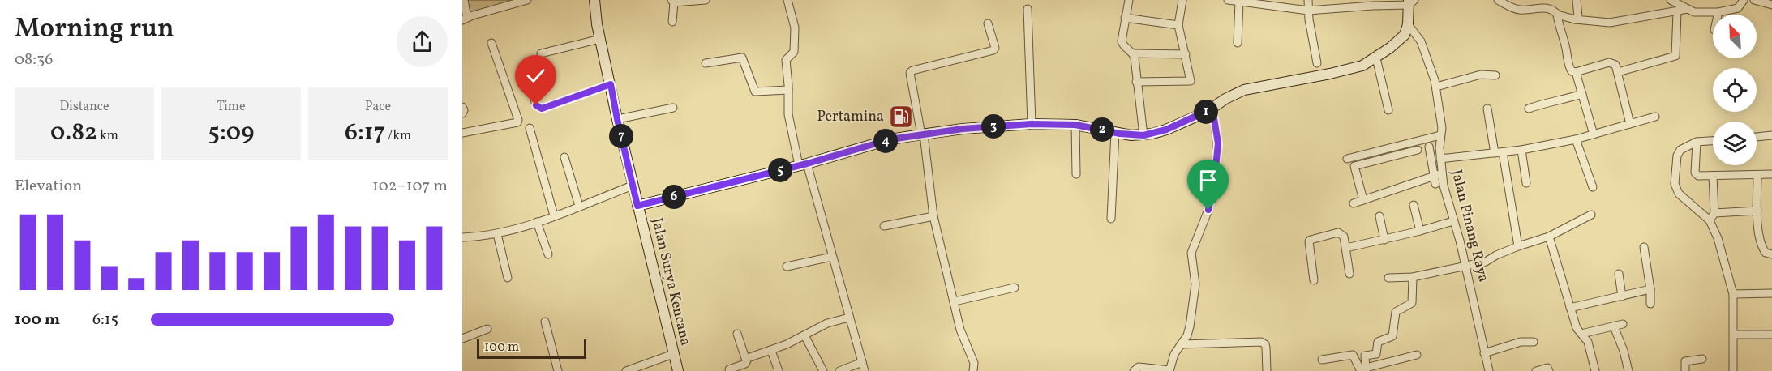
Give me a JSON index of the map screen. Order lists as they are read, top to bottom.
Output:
{
  "streets": {
    "main road": ["Jalan Surya Kencana"],
    "street": ["Jalan Pinang Raya"]
  },
  "places": {
    "fuel station": ["Pertamina"]
  },
  "scale_bar": "100 m",
  "north": "top left",
  "page": {
    "heading": ["Morning run", "08:36"],
    "stats": [
      ["Distance", "0.82 km"],
      ["Time", "5:09"],
      ["Pace", "6:17 /km"]
    ],
    "pins": [
      "1",
      "3",
      "2",
      "7",
      "4",
      "5",
      "6"
    ],
    "chart": ["Elevation", "102–107 m"],
    "list": [
      {
        "name": "100 m",
        "note": "6:15"
      }
    ],
    "scale": "100 m"
  }
}
